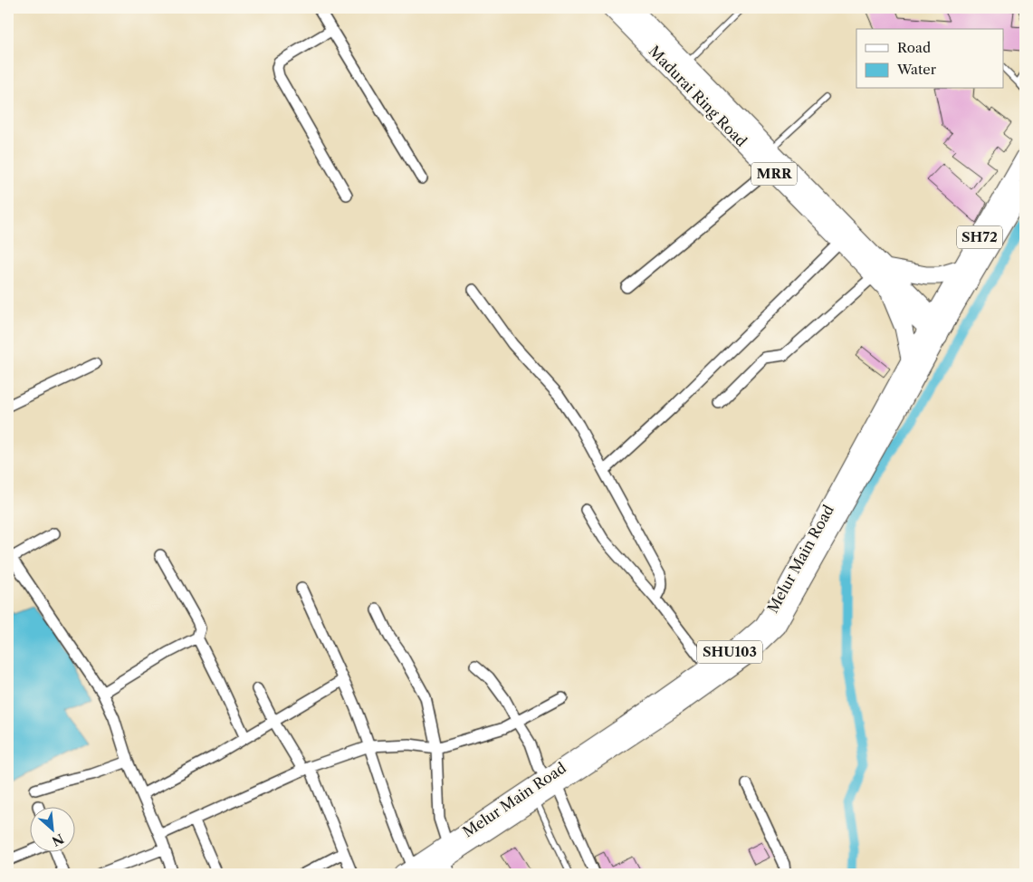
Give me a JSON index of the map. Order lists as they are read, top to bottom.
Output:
{
  "streets": {
    "highway": ["Madurai Ring Road", "MRR"],
    "main road": ["SH72", "Melur Main Road", "SHU103"]
  },
  "crossings": [
    ["Madurai Ring Road", "Melur Main Road"]
  ],
  "legend": ["Road", "Water"],
  "north": "bottom right"
}
